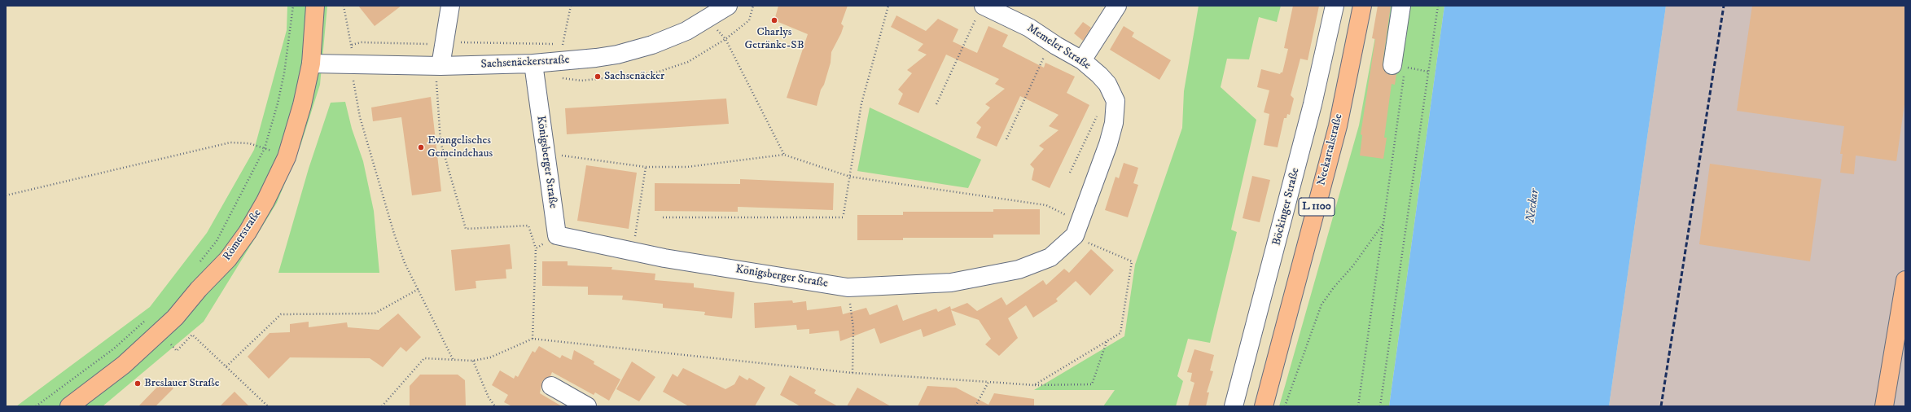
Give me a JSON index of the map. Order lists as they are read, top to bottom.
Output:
{
  "streets": {
    "main road": ["Neckartalstraße", "L 1100", "Römerstraße"],
    "street": [
      "Memeler Straße",
      "Sachsenäckerstraße",
      "Königsberger Straße",
      "Böckinger Straße"
    ]
  },
  "crossings": [
    ["Memeler Straße", "Königsberger Straße"],
    ["Sachsenäckerstraße", "Königsberger Straße"],
    ["Sachsenäckerstraße", "Römerstraße"]
  ],
  "water": ["Neckar"],
  "places": [
    "Charlys Getränke-SB",
    "Sachsenäcker",
    "Evangelisches Gemeindehaus",
    "Breslauer Straße"
  ]
}
